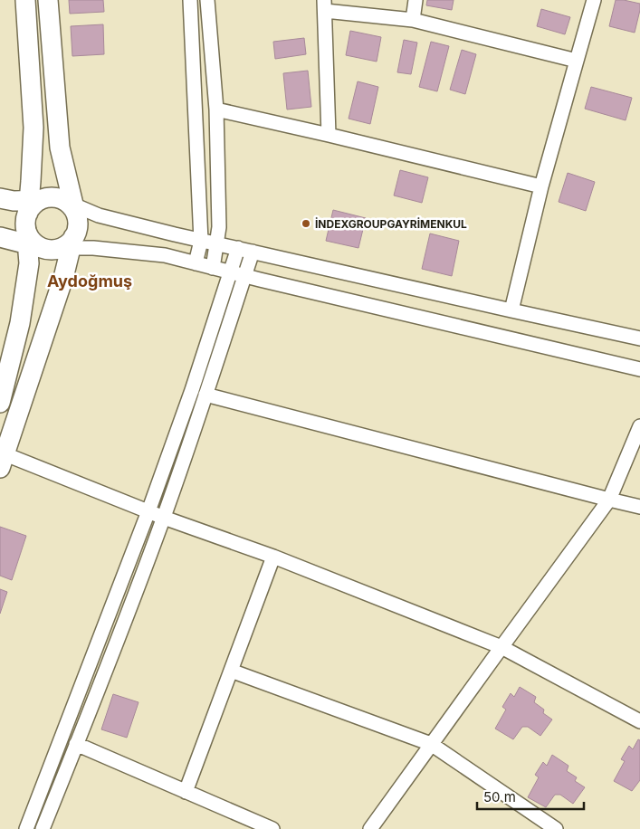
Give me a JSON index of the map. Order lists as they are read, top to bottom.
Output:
{
  "districts": ["Aydoğmuş"],
  "places": ["İNDEXGROUPGAYRİMENKUL"],
  "scale_bar": "50 m"
}
